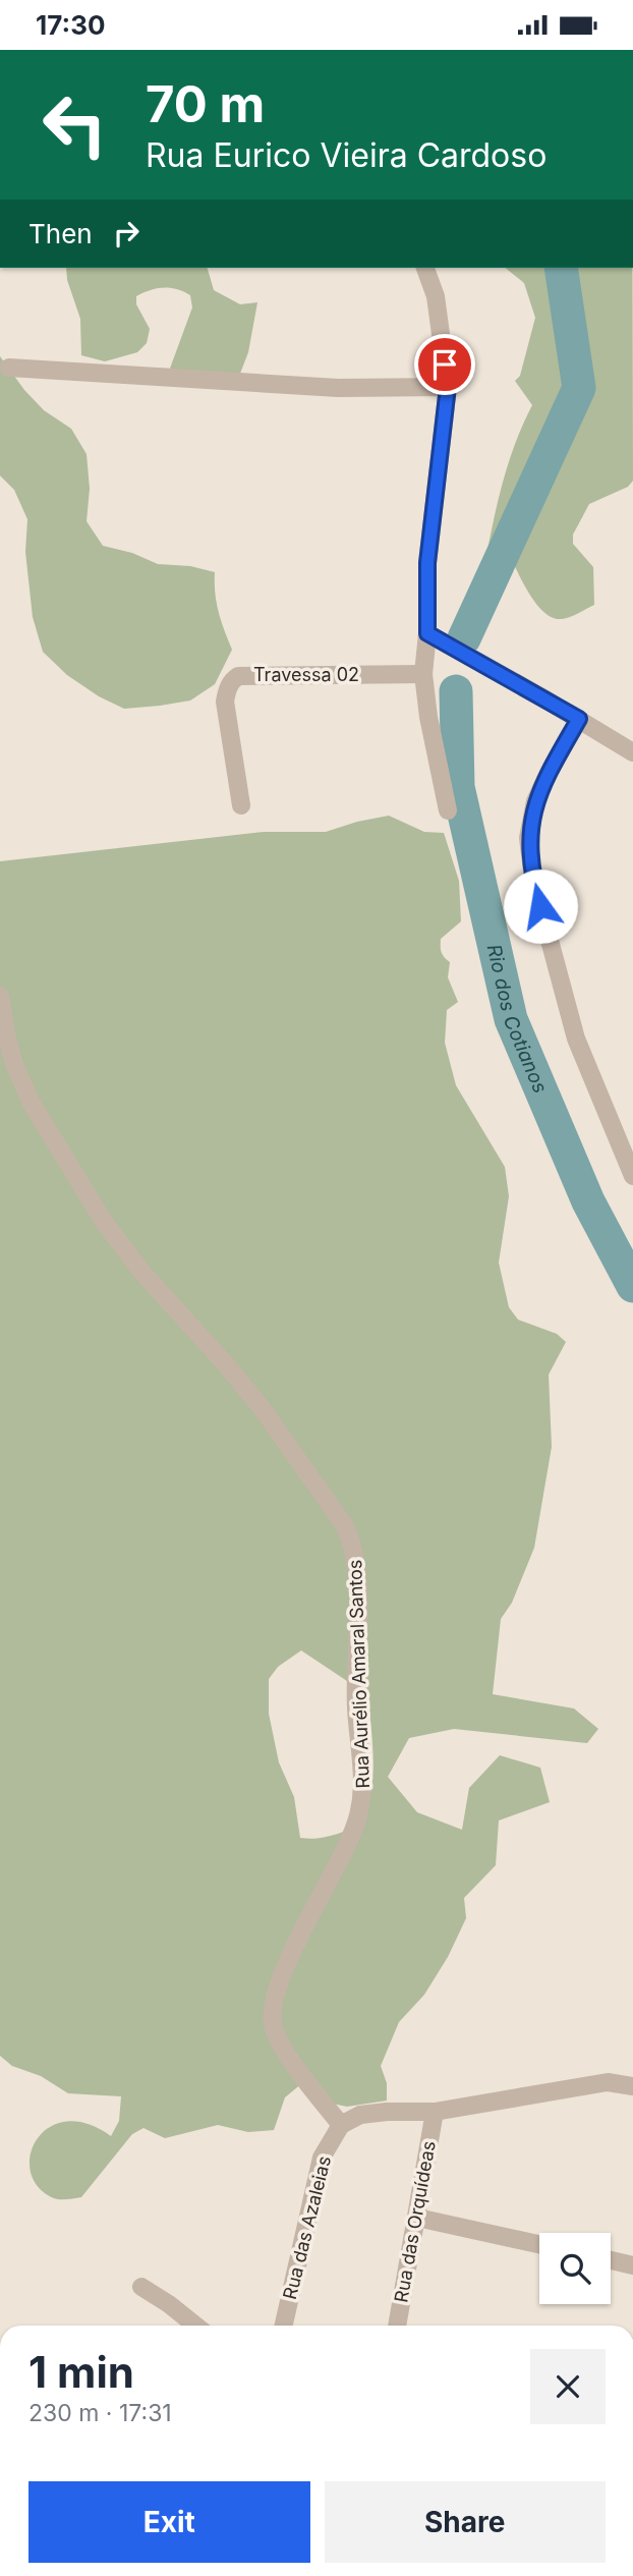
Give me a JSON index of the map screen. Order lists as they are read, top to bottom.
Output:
{
  "streets": {
    "street": [
      "Travessa 02",
      "Rua Aurélio Amaral Santos",
      "Rua das Orquídeas",
      "Rua das Azaleias"
    ]
  },
  "crossings": [
    ["Rua Aurélio Amaral Santos", "Rua das Azaleias"]
  ],
  "water": ["Rio dos Cotianos"],
  "page": {
    "status": "17:30",
    "turn": ["70 m", "Rua Eurico Vieira Cardoso"],
    "then": "Then",
    "heading": ["1 min", "230 m · 17:31"],
    "buttons": ["Exit", "Share"]
  }
}
